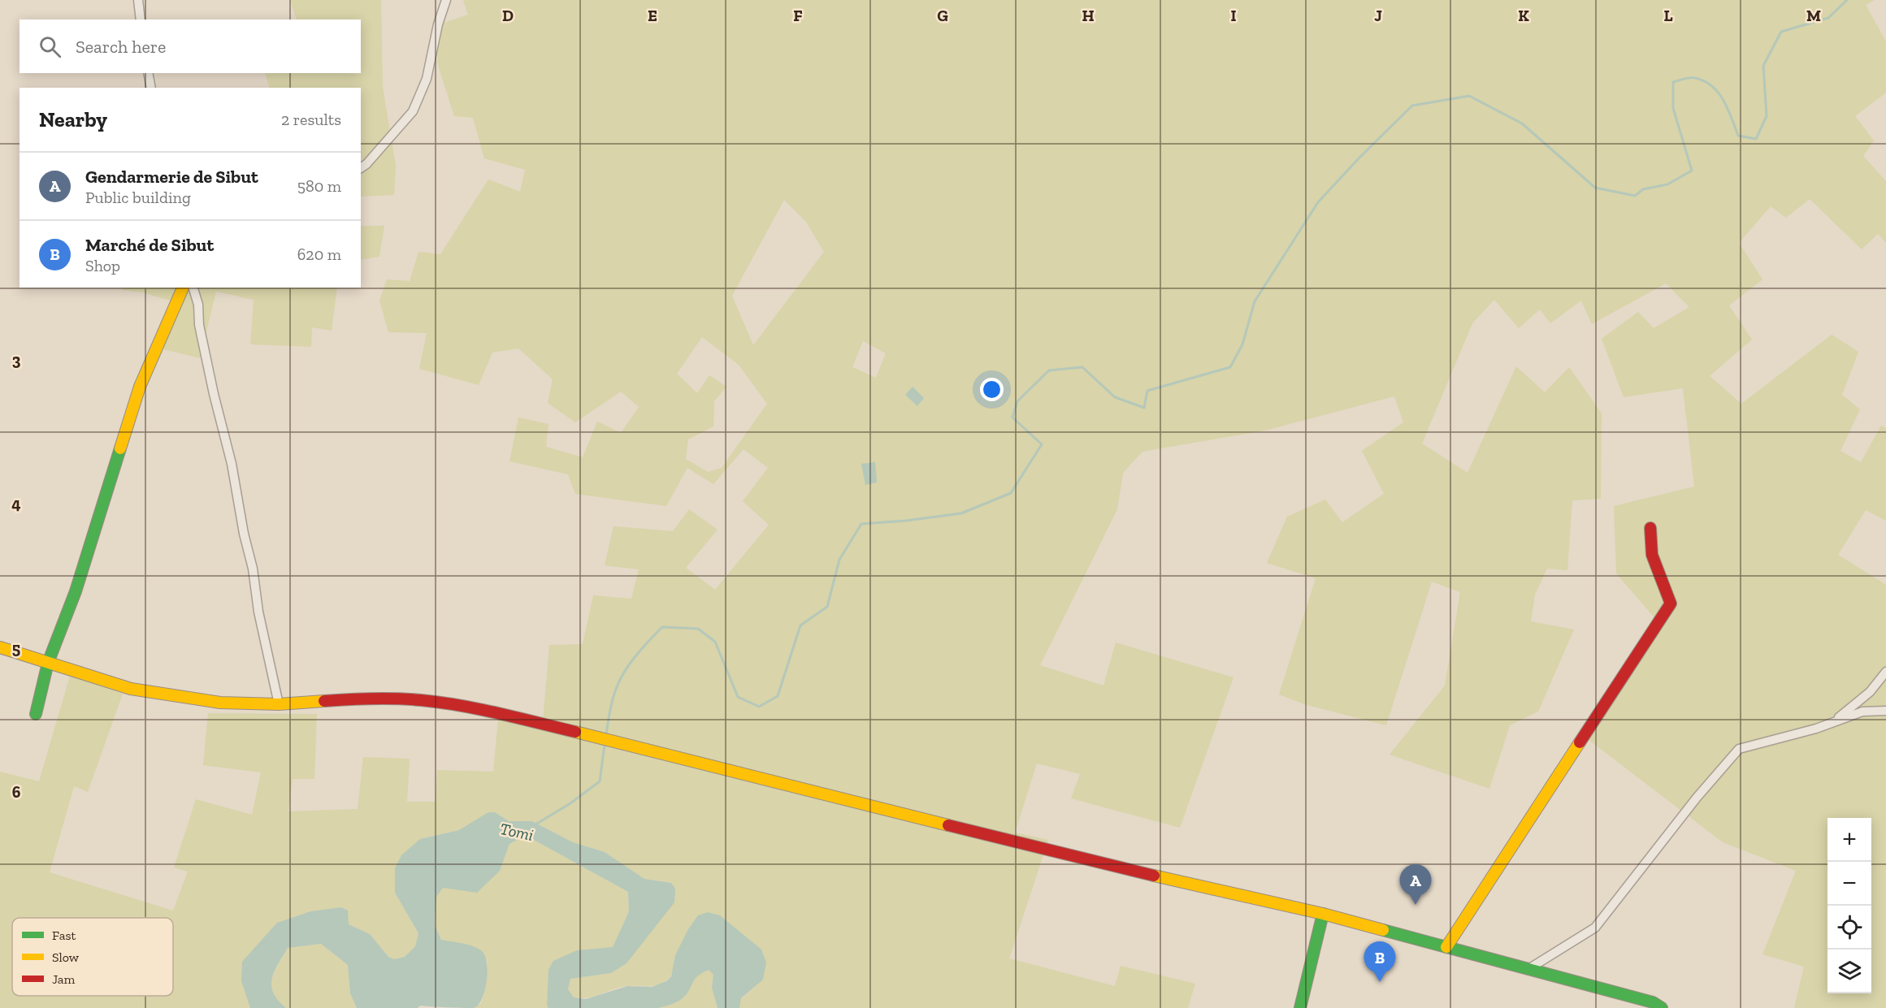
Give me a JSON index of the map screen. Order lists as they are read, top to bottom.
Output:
{
  "water": ["Tomi"],
  "legend": ["Fast", "Slow", "Jam"],
  "page": {
    "search": "Search here",
    "heading": ["Nearby", "2 results"],
    "list": [
      {
        "mark": "A",
        "name": "Gendarmerie de Sibut",
        "note": "Public building",
        "value": "580 m"
      },
      {
        "mark": "B",
        "name": "Marché de Sibut",
        "note": "Shop",
        "value": "620 m"
      }
    ],
    "map_buttons": ["+", "−"],
    "pins": ["A", "B"]
  },
  "grid": {
    "columns": [
      "D",
      "E",
      "F",
      "G",
      "H",
      "I",
      "J",
      "K",
      "L",
      "M"
    ],
    "rows": [
      "3",
      "4",
      "5",
      "6"
    ]
  }
}
